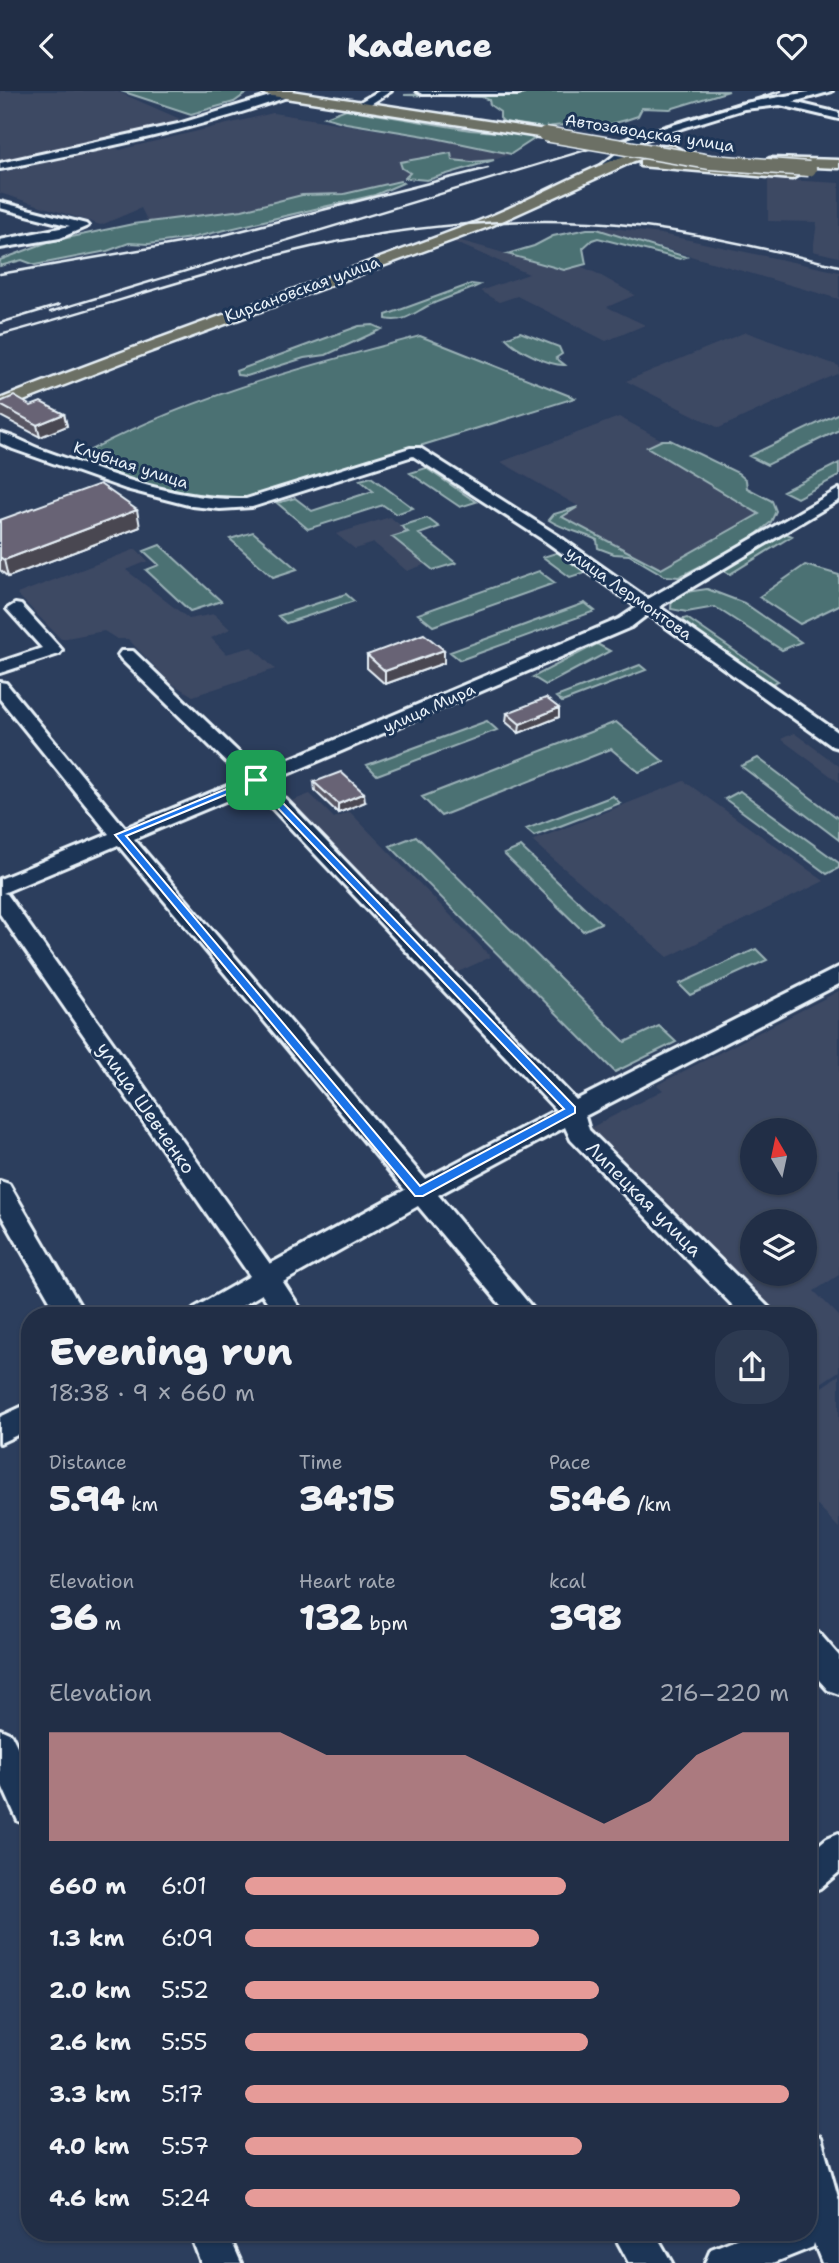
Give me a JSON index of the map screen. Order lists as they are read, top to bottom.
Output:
{
  "streets": {
    "main road": ["Автозаводская улица", "Кирсановская улица"],
    "street": [
      "Клубная улица",
      "улица Лермонтова",
      "улица Мира",
      "улица Шевченко",
      "Липецкая улица"
    ]
  },
  "crossings": [
    ["Клубная улица", "улица Лермонтова"],
    ["улица Лермонтова", "улица Мира"],
    ["улица Мира", "Липецкая улица"]
  ],
  "north": "top",
  "page": {
    "header": "Kadence",
    "heading": ["Evening run", "18:38 · 9 × 660 m"],
    "stats": [
      ["Distance", "5.94 km"],
      ["Time", "34:15"],
      ["Pace", "5:46 /km"],
      ["Elevation", "36 m"],
      ["Heart rate", "132 bpm"],
      ["kcal", "398"]
    ],
    "chart": ["Elevation", "216–220 m"],
    "list": [
      {
        "name": "660 m",
        "note": "6:01"
      },
      {
        "name": "1.3 km",
        "note": "6:09"
      },
      {
        "name": "2.0 km",
        "note": "5:52"
      },
      {
        "name": "2.6 km",
        "note": "5:55"
      },
      {
        "name": "3.3 km",
        "note": "5:17"
      },
      {
        "name": "4.0 km",
        "note": "5:57"
      },
      {
        "name": "4.6 km",
        "note": "5:24"
      }
    ]
  }
}
